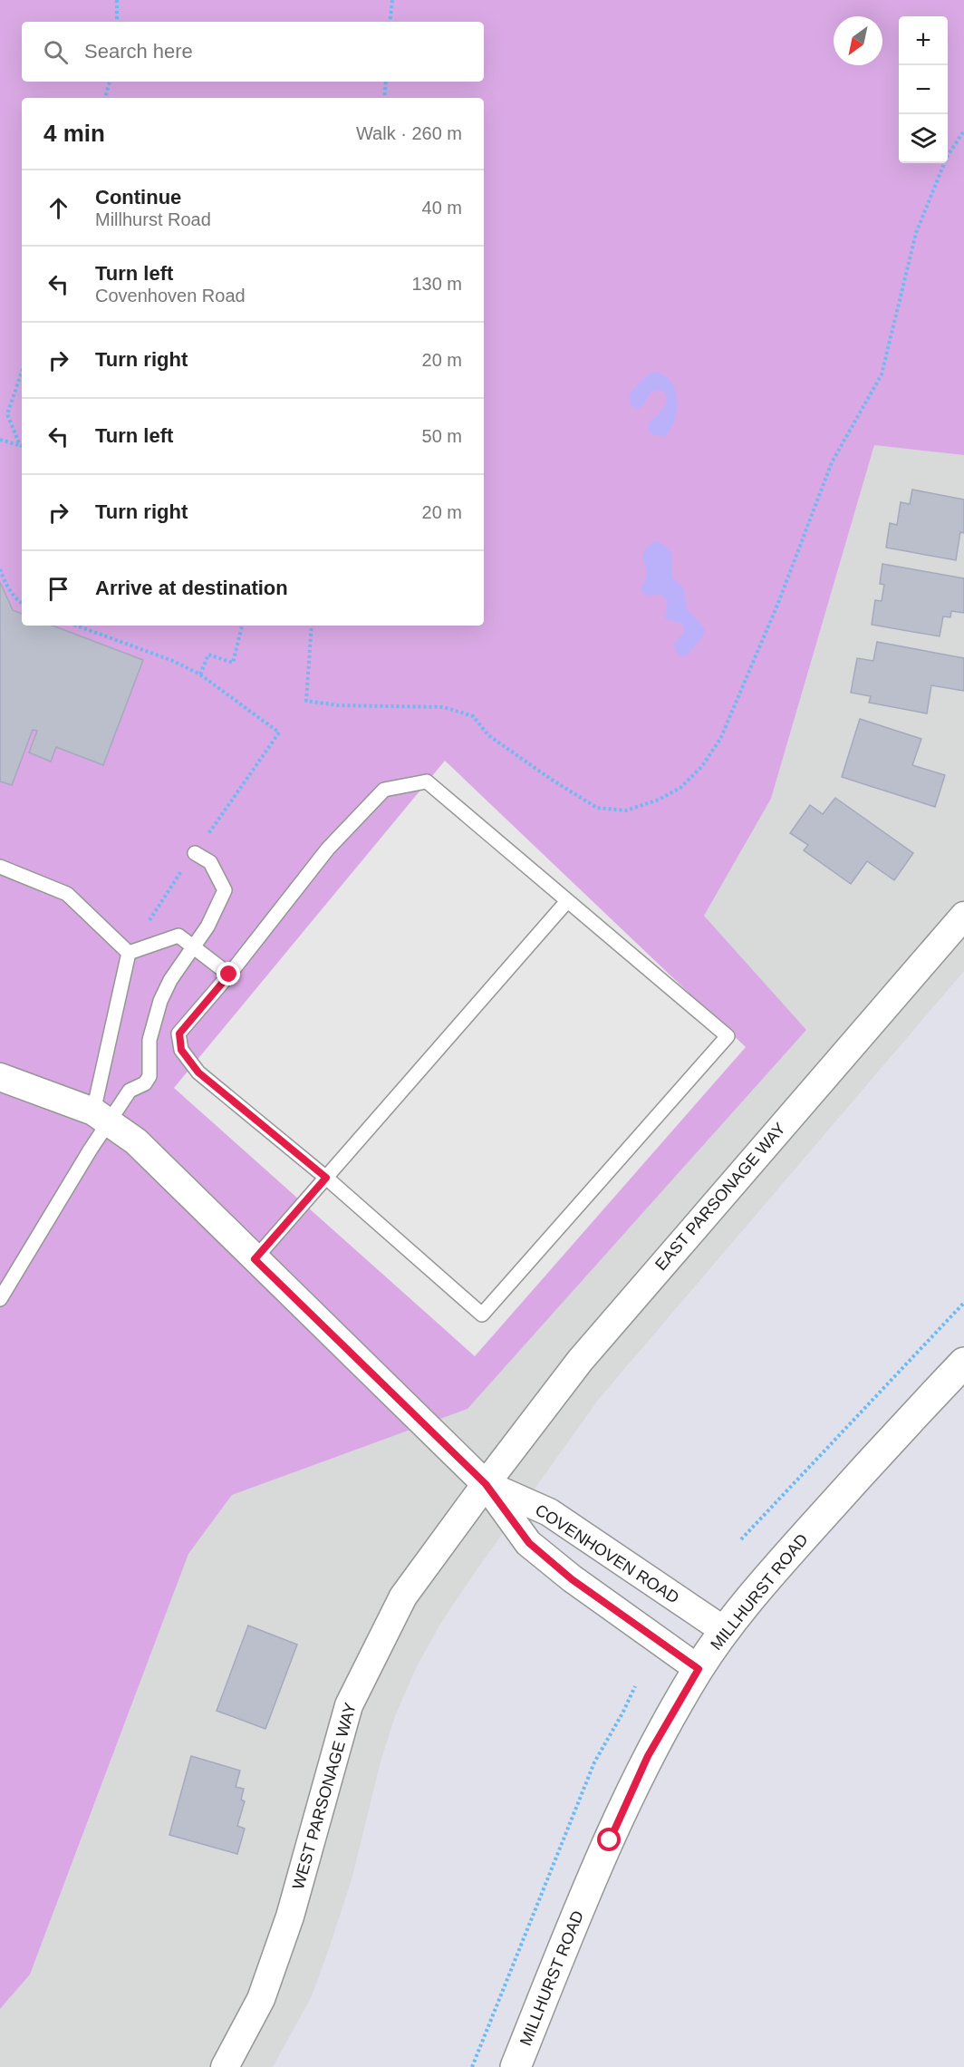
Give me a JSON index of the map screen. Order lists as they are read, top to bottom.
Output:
{
  "streets": {
    "street": [
      "EAST PARSONAGE WAY",
      "COVENHOVEN ROAD",
      "MILLHURST ROAD",
      "WEST PARSONAGE WAY"
    ]
  },
  "crossings": [
    ["EAST PARSONAGE WAY", "COVENHOVEN ROAD"],
    ["EAST PARSONAGE WAY", "WEST PARSONAGE WAY"],
    ["COVENHOVEN ROAD", "MILLHURST ROAD"],
    ["COVENHOVEN ROAD", "WEST PARSONAGE WAY"]
  ],
  "north": "bottom left",
  "page": {
    "map_buttons": ["+", "−"],
    "search": "Search here",
    "heading": ["4 min", "Walk · 260 m"],
    "list": [
      ["Continue", "Millhurst Road", "40 m"],
      ["Turn left", "Covenhoven Road", "130 m"],
      ["Turn right", "20 m"],
      ["Turn left", "50 m"],
      ["Turn right", "20 m"],
      "Arrive at destination"
    ]
  }
}
